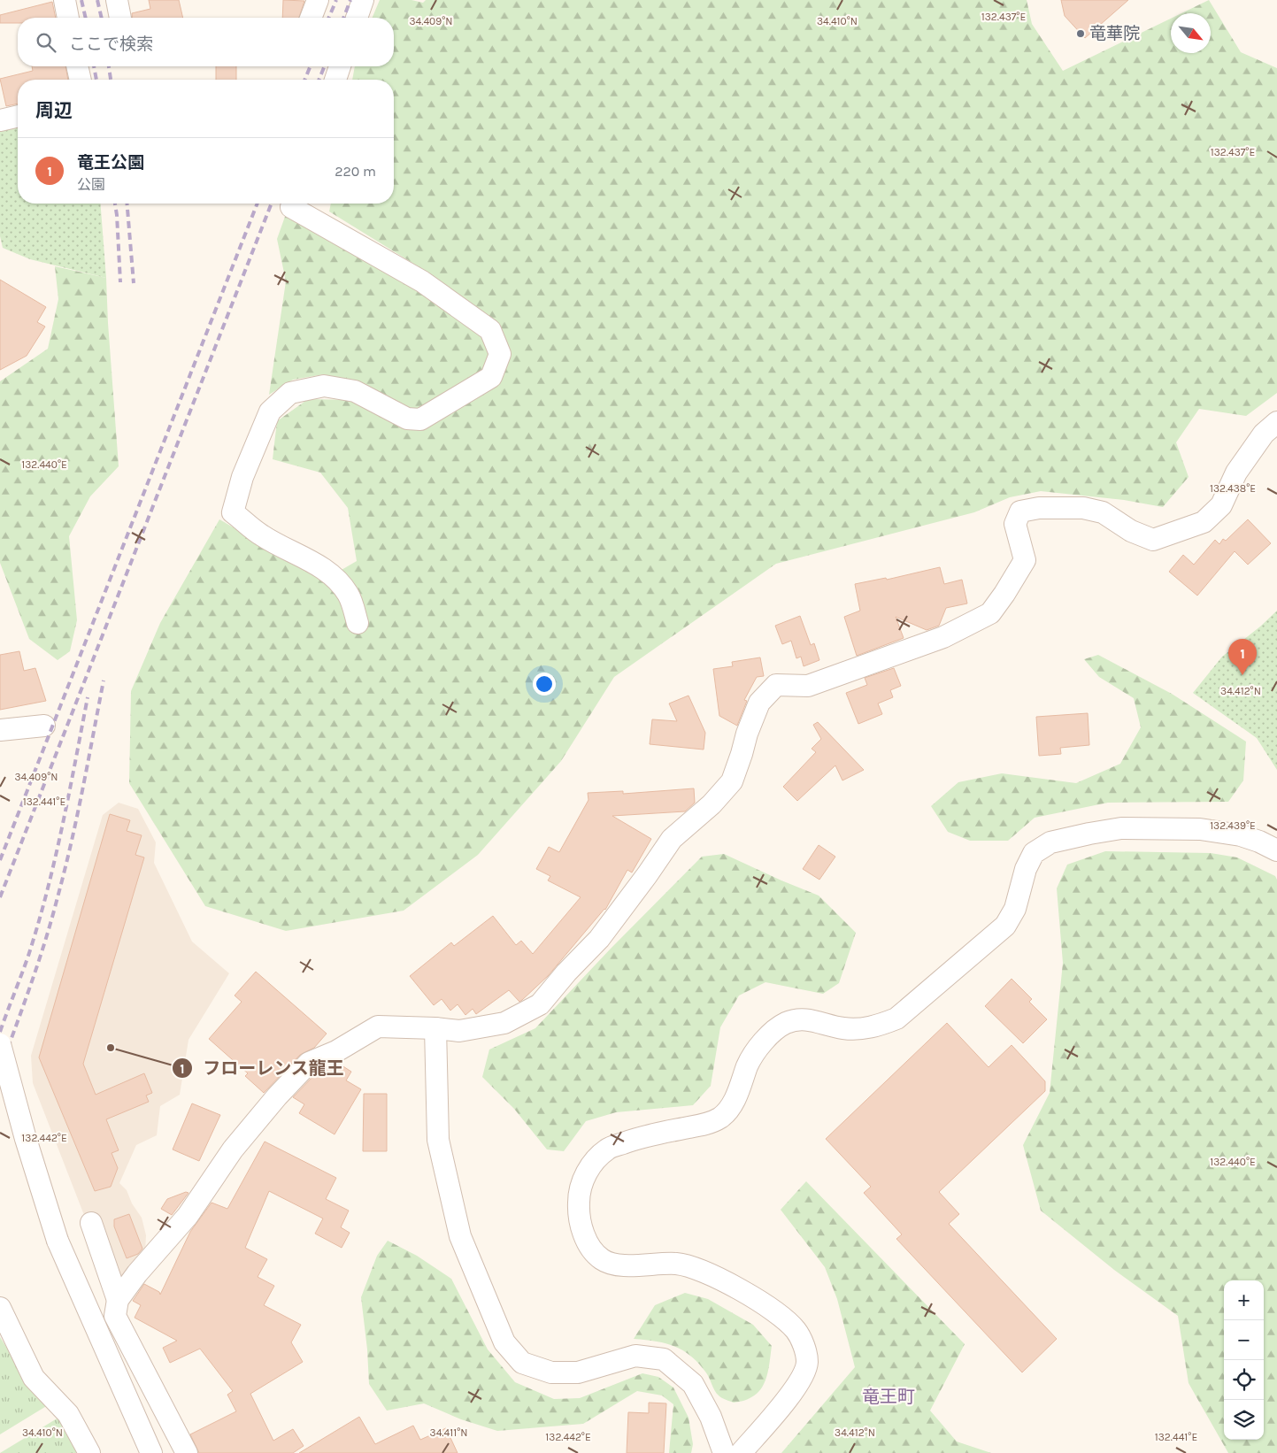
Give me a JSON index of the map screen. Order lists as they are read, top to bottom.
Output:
{
  "districts": ["竜王町"],
  "places": ["竜華院", "フローレンス龍王"],
  "north": "bottom right",
  "page": {
    "search": "ここで検索",
    "heading": "周辺",
    "list": [
      {
        "mark": "1",
        "name": "竜王公園",
        "note": "公園",
        "value": "220 m"
      }
    ],
    "pins": "1",
    "map_buttons": ["+", "−"]
  },
  "coordinates": [
    "132.437°E",
    "34.409°N",
    "34.410°N",
    "132.440°E",
    "132.438°E",
    "34.412°N",
    "132.441°E",
    "132.439°E",
    "132.442°E",
    "34.411°N"
  ]
}
